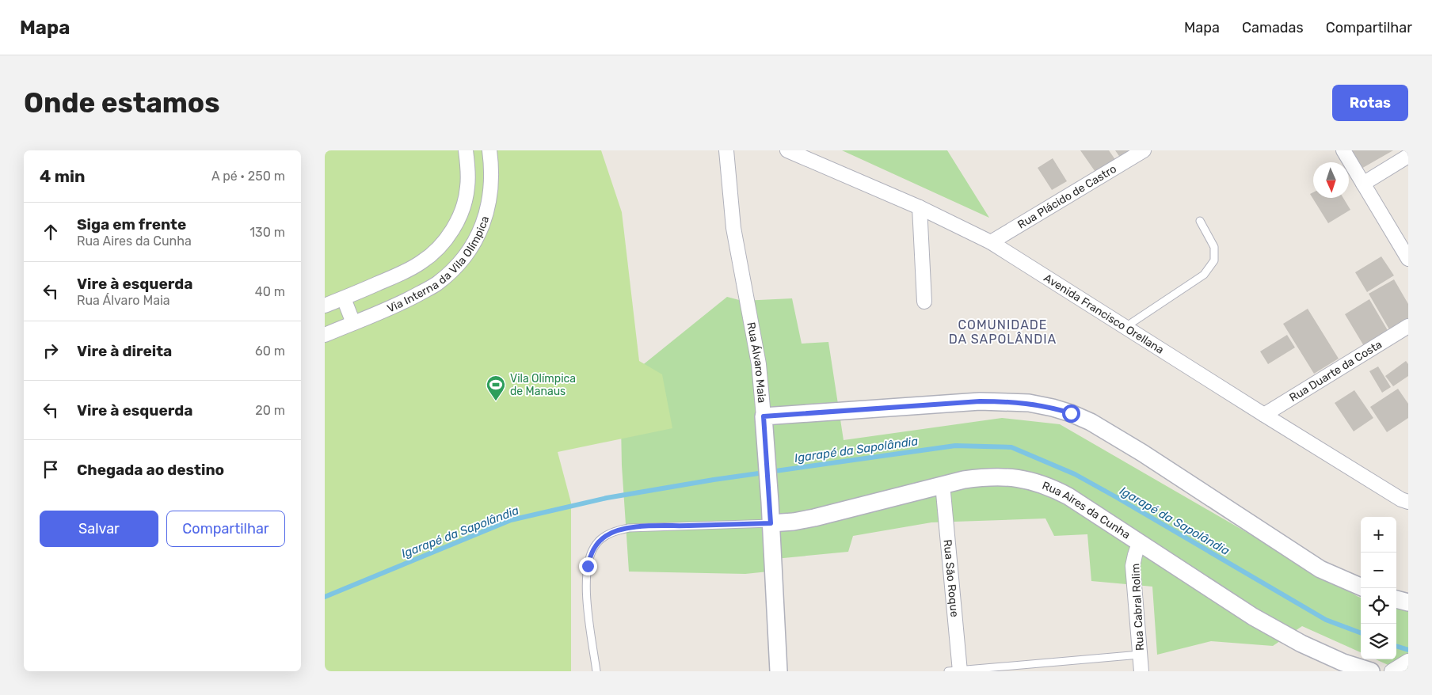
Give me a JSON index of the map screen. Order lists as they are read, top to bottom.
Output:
{
  "streets": {
    "street": [
      "Rua Plácido de Castro",
      "Via Interna da Vila Olímpica",
      "Avenida Francisco Orellana",
      "Rua Álvaro Maia",
      "Rua Duarte da Costa",
      "Rua Aires da Cunha",
      "Rua São Roque",
      "Rua Cabral Rolim"
    ]
  },
  "crossings": [
    ["Rua Plácido de Castro", "Avenida Francisco Orellana"],
    ["Avenida Francisco Orellana", "Rua Duarte da Costa"],
    ["Rua Álvaro Maia", "Rua Aires da Cunha"],
    ["Rua Aires da Cunha", "Rua São Roque"],
    ["Rua Aires da Cunha", "Rua Cabral Rolim"]
  ],
  "districts": ["COMUNIDADE DA SAPOLÂNDIA"],
  "water": ["Igarapé da Sapolândia"],
  "places": {
    "sports": ["Vila Olímpica de Manaus"]
  },
  "north": "bottom",
  "page": {
    "header": "Mapa",
    "nav": ["Mapa", "Camadas", "Compartilhar"],
    "buttons": [
      "Rotas",
      ["Salvar", "Compartilhar"]
    ],
    "title": "Onde estamos",
    "heading": ["4 min", "A pé · 250 m"],
    "list": [
      ["Siga em frente", "Rua Aires da Cunha", "130 m"],
      ["Vire à esquerda", "Rua Álvaro Maia", "40 m"],
      ["Vire à direita", "60 m"],
      ["Vire à esquerda", "20 m"],
      "Chegada ao destino"
    ],
    "map_buttons": ["+", "−"]
  }
}
